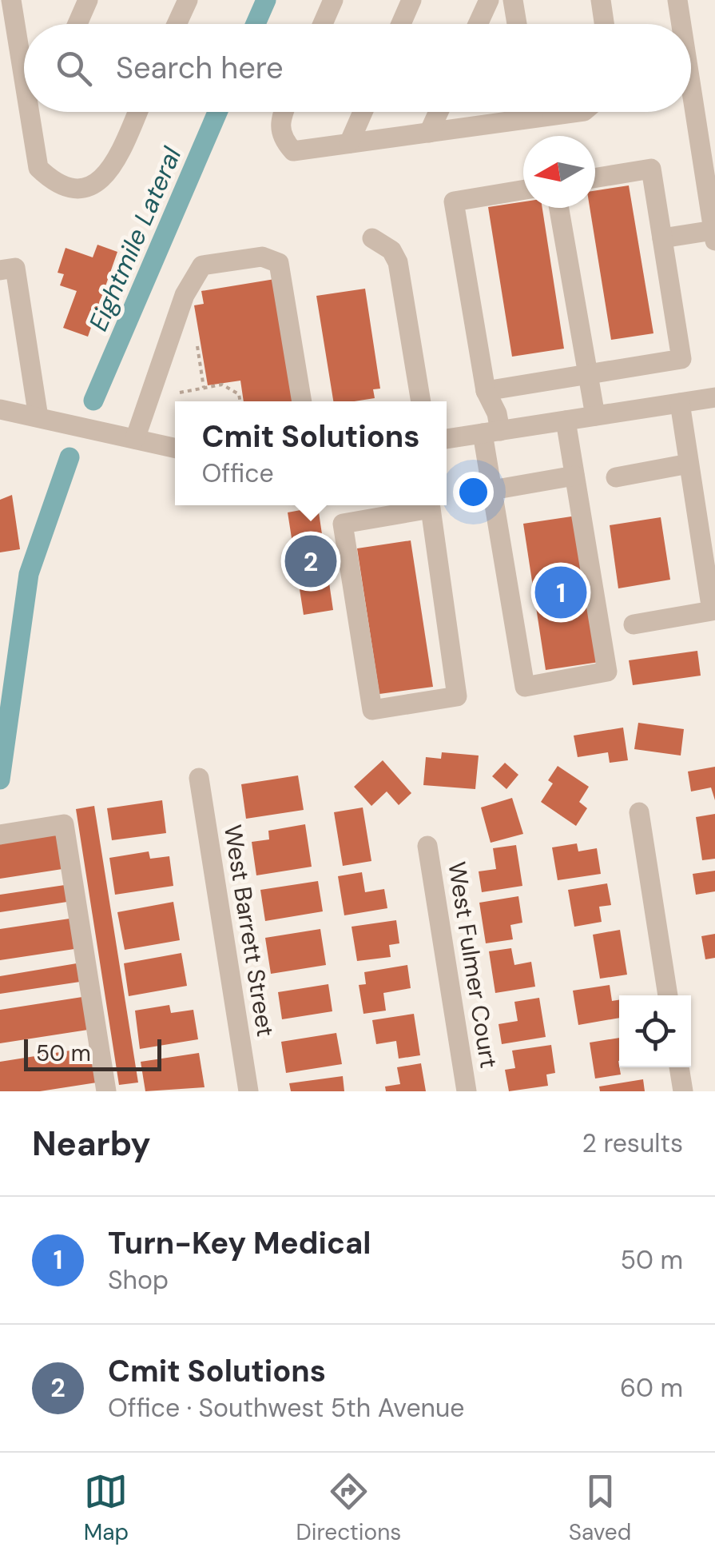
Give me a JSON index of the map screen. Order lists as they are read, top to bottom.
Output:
{
  "streets": {
    "street": ["West Barrett Street", "West Fulmer Court"]
  },
  "water": ["Eightmile Lateral"],
  "scale_bar": "50 m",
  "north": "left",
  "page": {
    "search": "Search here",
    "popup": ["Cmit Solutions", "Office"],
    "pins": ["2", "1"],
    "scale": "50 m",
    "heading": ["Nearby", "2 results"],
    "list": [
      {
        "mark": "1",
        "name": "Turn-Key Medical",
        "note": "Shop",
        "value": "50 m"
      },
      {
        "mark": "2",
        "name": "Cmit Solutions",
        "note": "Office · Southwest 5th Avenue",
        "value": "60 m"
      }
    ],
    "nav": ["Map", "Directions", "Saved"]
  }
}
